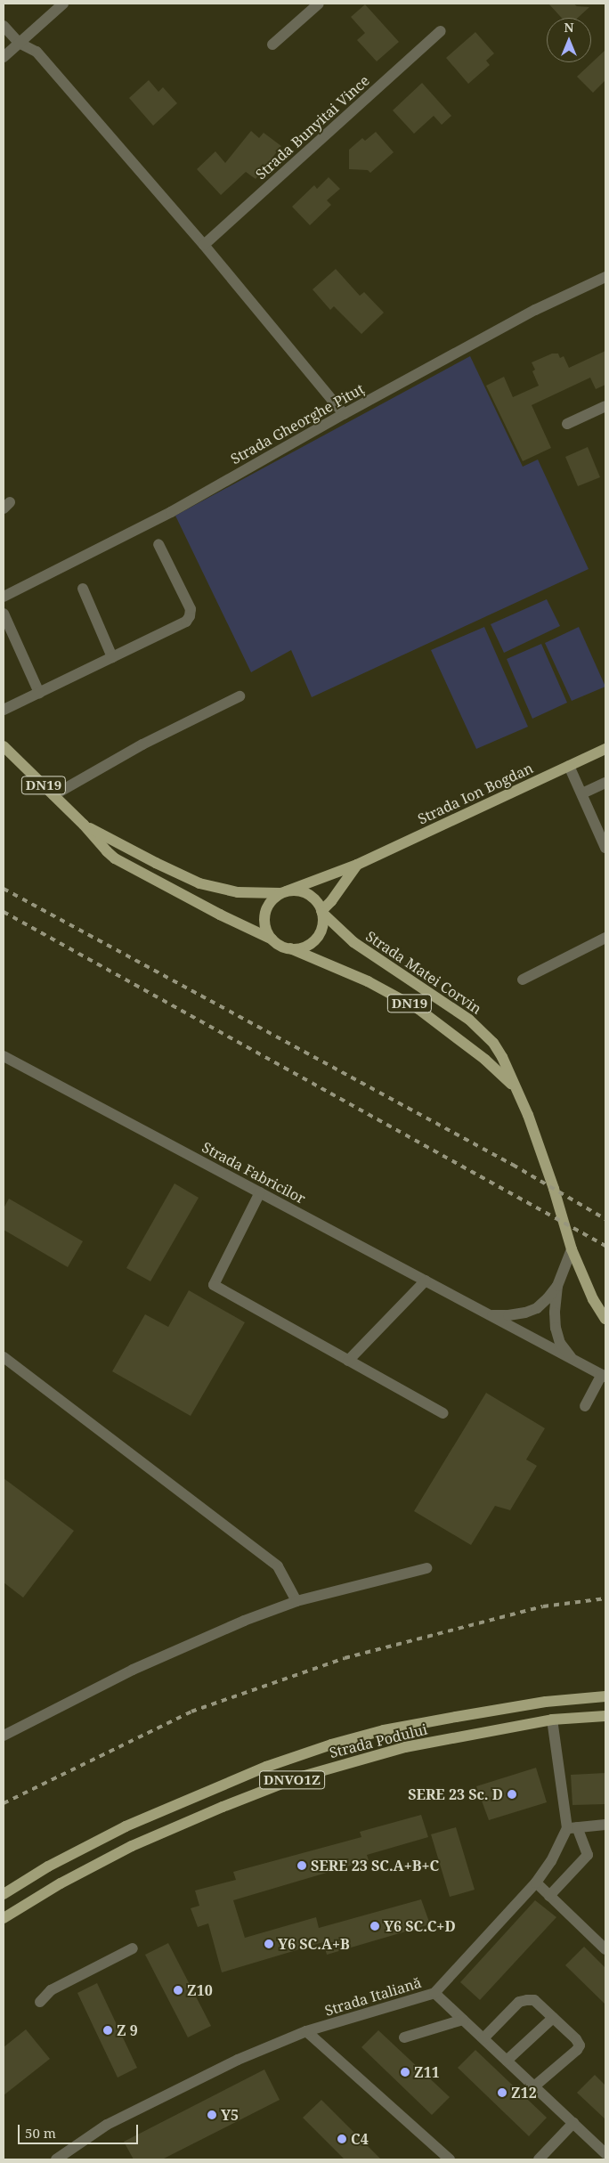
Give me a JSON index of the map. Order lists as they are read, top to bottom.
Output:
{
  "streets": {
    "main road": [
      "DN19",
      "Strada Ion Bogdan",
      "Strada Matei Corvin",
      "Strada Podului",
      "DNVO1Z"
    ],
    "street": [
      "Strada Bunyitai Vince",
      "Strada Gheorghe Pituț",
      "Strada Fabricilor",
      "Strada Italiană"
    ]
  },
  "crossings": [
    ["DN19", "Strada Ion Bogdan"],
    ["DN19", "Strada Matei Corvin"],
    ["Strada Ion Bogdan", "Strada Matei Corvin"],
    ["Strada Matei Corvin", "Strada Fabricilor"]
  ],
  "places": [
    "SERE 23 Sc. D",
    "SERE 23 SC.A+B+C",
    "Y6 SC.C+D",
    "Y6 SC.A+B",
    "Z10",
    "Z 9",
    "Z11",
    "Z12",
    "Y5",
    "C4"
  ],
  "scale_bar": "50 m",
  "north": "top"
}
